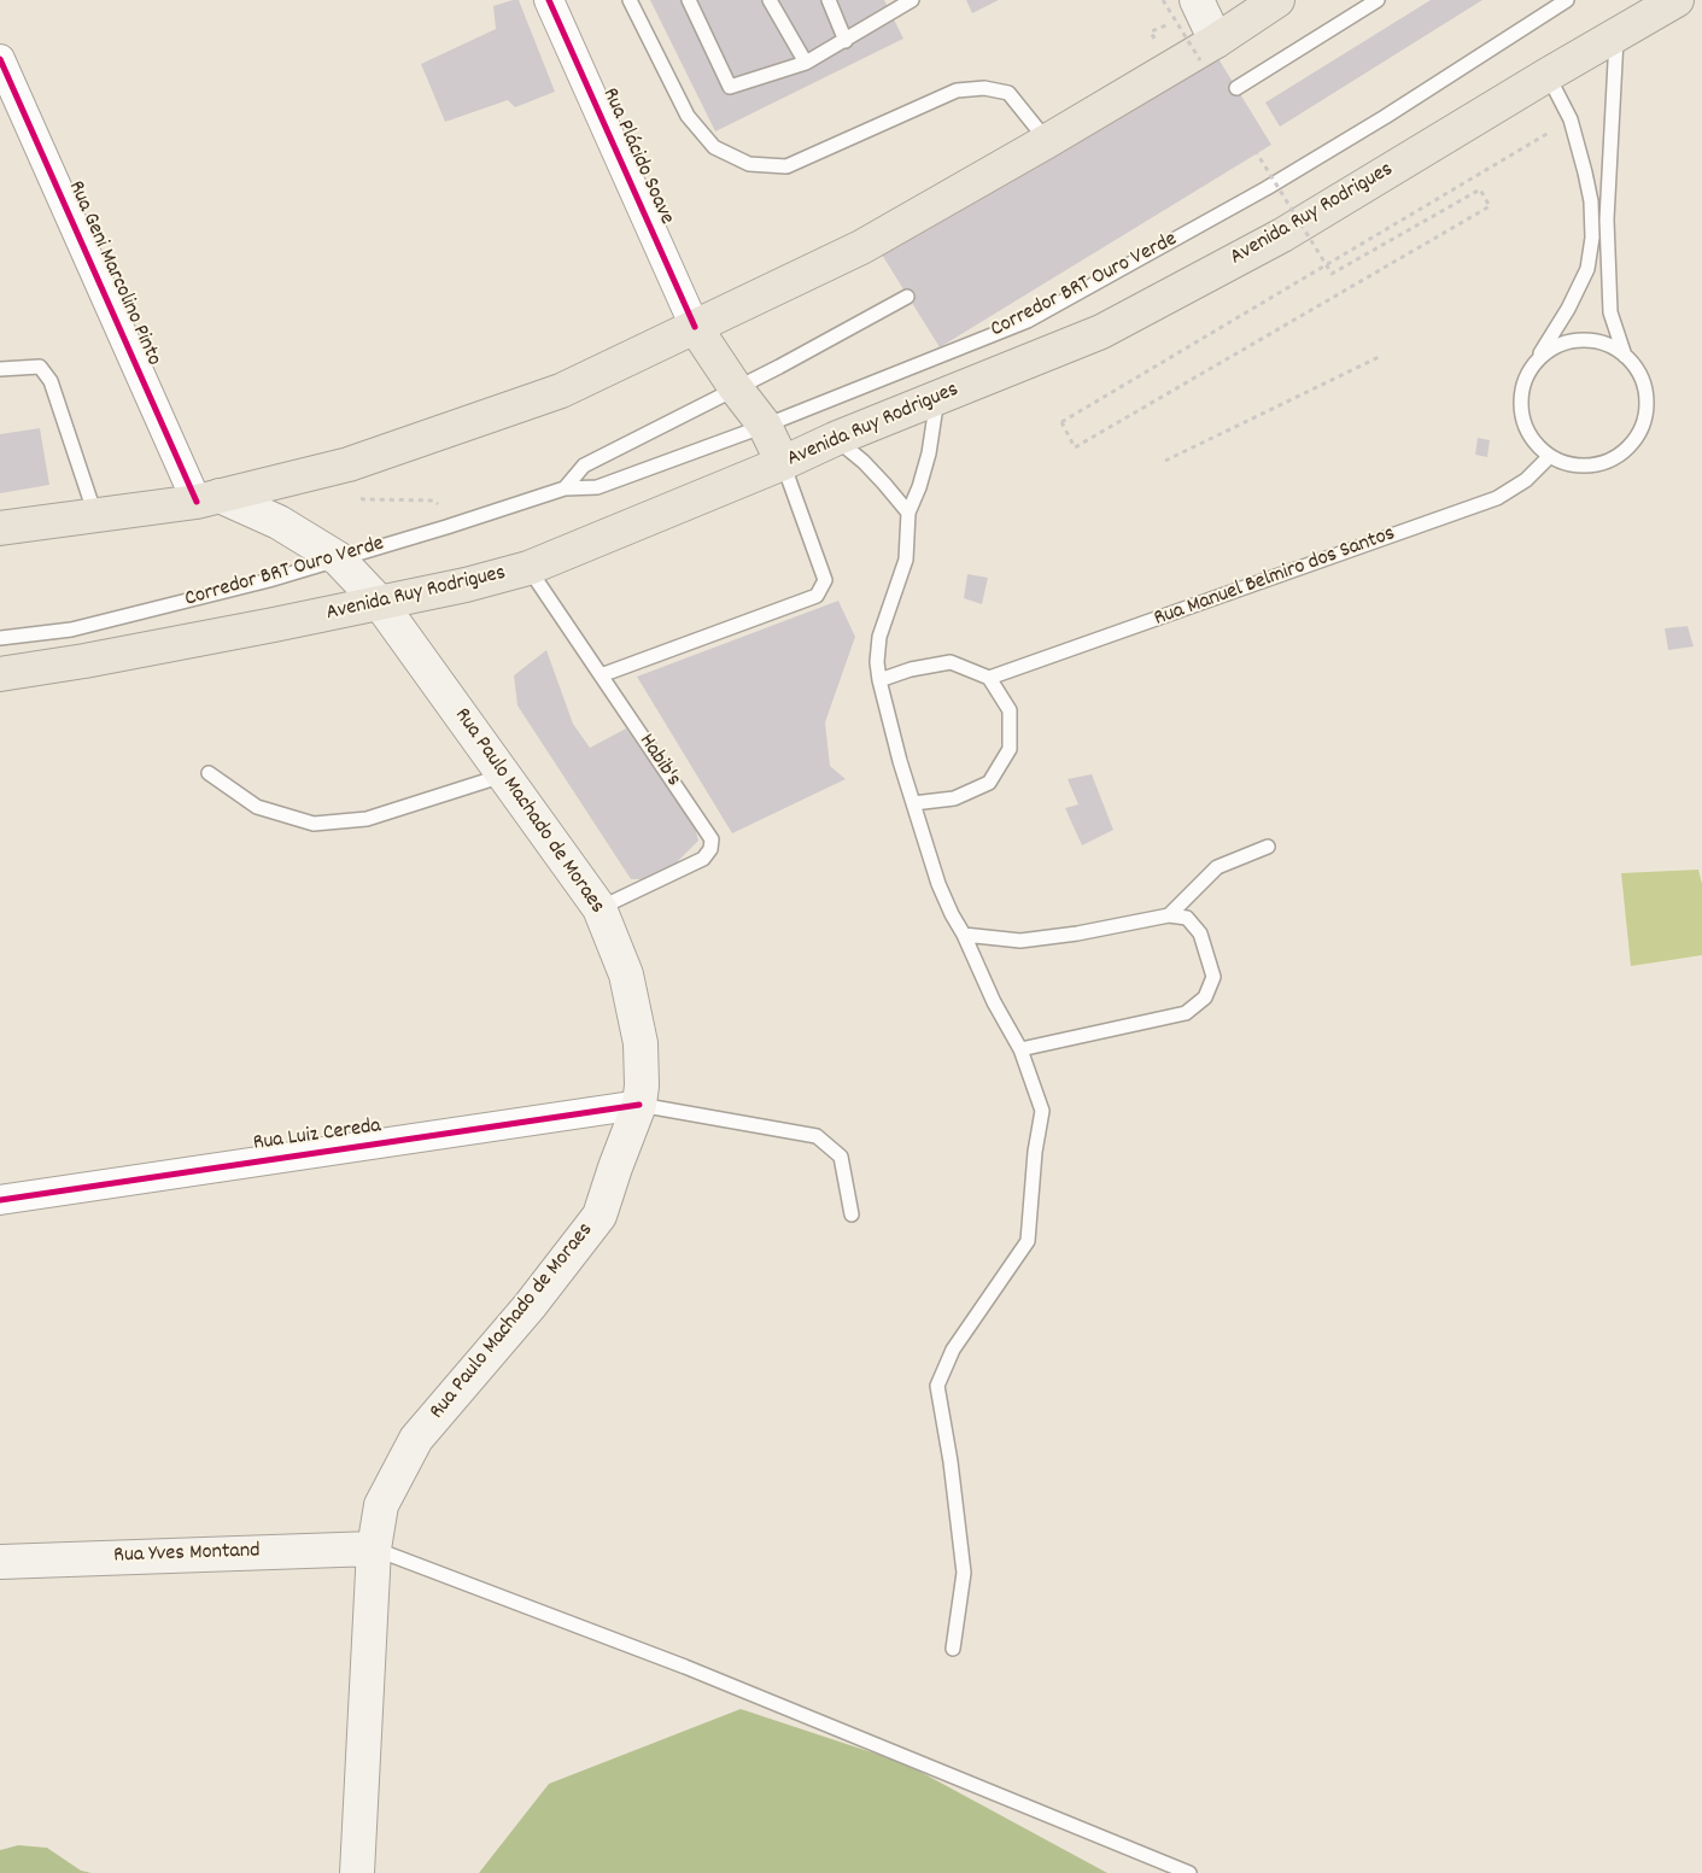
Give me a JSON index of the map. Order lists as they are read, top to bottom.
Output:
{
  "streets": {
    "main road": ["Avenida Ruy Rodrigues", "Rua Paulo Machado de Moraes", "Rua Yves Montand"],
    "street": ["Rua Plácido Soave", "Rua Geni Marcolino Pinto", "Rua Luiz Cereda"],
    "lane": ["Corredor BRT Ouro Verde", "Rua Manuel Belmiro dos Santos", "Habib's"]
  },
  "crossings": [
    ["Avenida Ruy Rodrigues", "Habib's"],
    ["Avenida Ruy Rodrigues", "Rua Paulo Machado de Moraes"],
    ["Rua Geni Marcolino Pinto", "Rua Paulo Machado de Moraes"],
    ["Corredor BRT Ouro Verde", "Rua Paulo Machado de Moraes"],
    ["Habib's", "Rua Paulo Machado de Moraes"],
    ["Rua Paulo Machado de Moraes", "Rua Luiz Cereda"],
    ["Rua Paulo Machado de Moraes", "Rua Yves Montand"]
  ]
}
